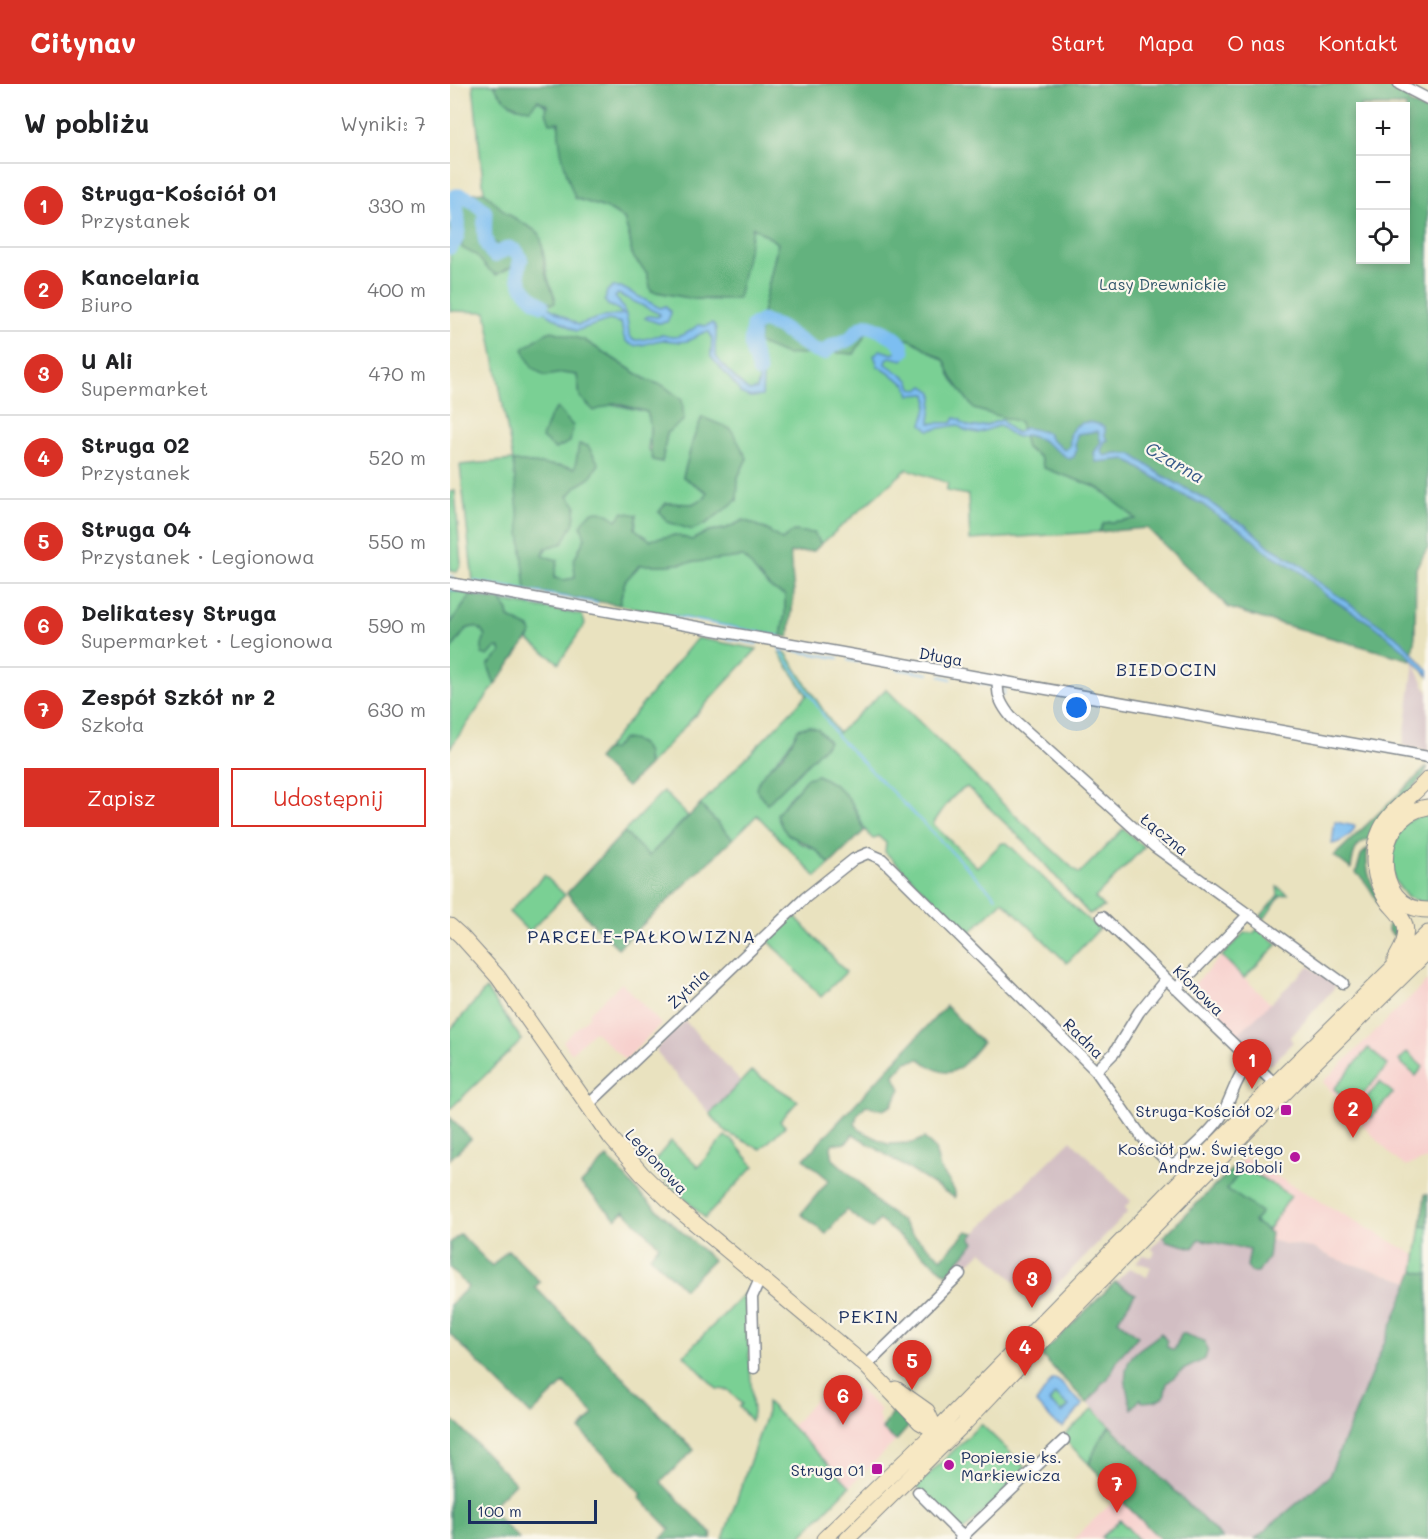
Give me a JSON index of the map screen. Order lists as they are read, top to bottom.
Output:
{
  "streets": {
    "main road": ["Legionowa"],
    "street": [
      "Długa",
      "Łączna",
      "Żytnia",
      "Klonowa",
      "Radna"
    ]
  },
  "crossings": [
    ["Długa", "Łączna"],
    ["Żytnia", "Radna"],
    ["Żytnia", "Legionowa"],
    ["Klonowa", "Radna"]
  ],
  "districts": ["BIEDOCIN", "PARCELE-PAŁKOWIZNA", "PEKIN"],
  "water": ["Czarna"],
  "parks": ["Lasy Drewnickie"],
  "places": {
    "transit": ["Struga-Kościół 02", "Struga 01"],
    "other": ["Kościół pw. Świętego Andrzeja Boboli", "Popiersie ks. Markiewicza"]
  },
  "scale_bar": "100 m",
  "page": {
    "header": "Citynav",
    "nav": [
      "Start",
      "Mapa",
      "O nas",
      "Kontakt"
    ],
    "heading": ["W pobliżu", "Wyniki: 7"],
    "map_buttons": ["+", "−"],
    "list": [
      {
        "mark": "1",
        "name": "Struga-Kościół 01",
        "note": "Przystanek",
        "value": "330 m"
      },
      {
        "mark": "2",
        "name": "Kancelaria",
        "note": "Biuro",
        "value": "400 m"
      },
      {
        "mark": "3",
        "name": "U Ali",
        "note": "Supermarket",
        "value": "470 m"
      },
      {
        "mark": "4",
        "name": "Struga 02",
        "note": "Przystanek",
        "value": "520 m"
      },
      {
        "mark": "5",
        "name": "Struga 04",
        "note": "Przystanek · Legionowa",
        "value": "550 m"
      },
      {
        "mark": "6",
        "name": "Delikatesy Struga",
        "note": "Supermarket · Legionowa",
        "value": "590 m"
      },
      {
        "mark": "7",
        "name": "Zespół Szkół nr 2",
        "note": "Szkoła",
        "value": "630 m"
      }
    ],
    "buttons": ["Zapisz", "Udostępnij"],
    "pins": [
      "1",
      "2",
      "3",
      "4",
      "5",
      "6",
      "7"
    ],
    "scale": "100 m"
  }
}
